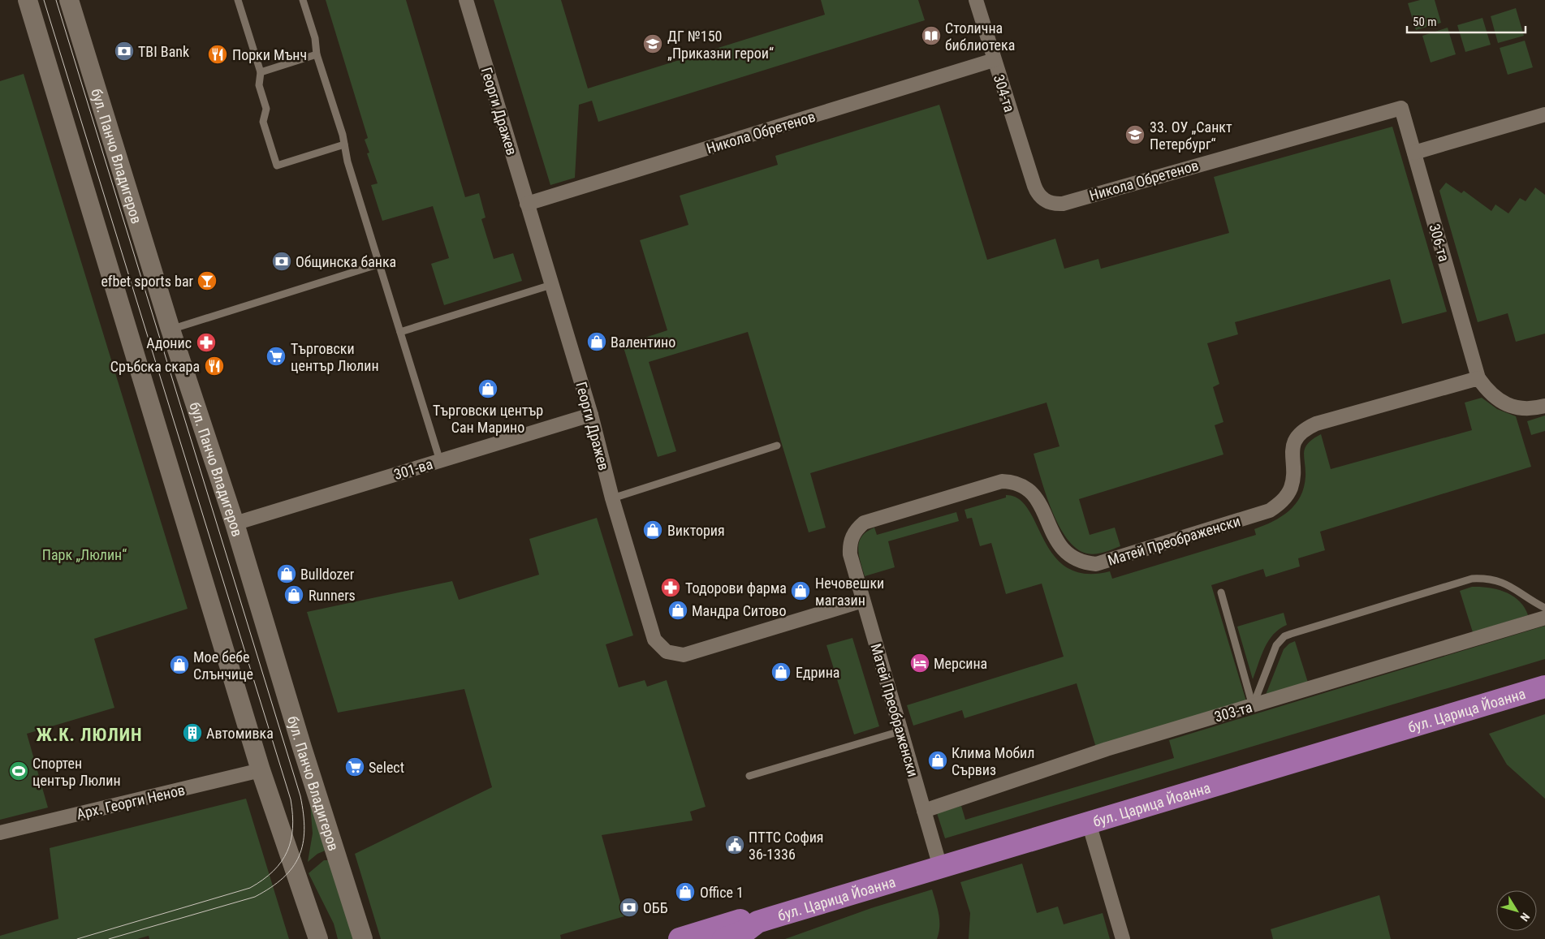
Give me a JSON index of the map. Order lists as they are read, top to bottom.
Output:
{
  "streets": {
    "main road": ["бул. Панчо Владигеров", "бул. Царица Йоанна"],
    "street": [
      "304-та",
      "Георги Дражев",
      "Никола Обретенов",
      "306-та",
      "301-ва",
      "Матей Преображенски",
      "303-та",
      "Арх. Георги Ненов"
    ]
  },
  "crossings": [
    ["304-та", "Никола Обретенов"],
    ["Георги Дражев", "Никола Обретенов"],
    ["Георги Дражев", "301-ва"],
    ["Георги Дражев", "Матей Преображенски"],
    ["Никола Обретенов", "306-та"],
    ["бул. Панчо Владигеров", "301-ва"],
    ["306-та", "Матей Преображенски"],
    ["Матей Преображенски", "бул. Царица Йоанна"],
    ["Матей Преображенски", "303-та"]
  ],
  "districts": ["Ж.К. ЛЮЛИН"],
  "parks": ["Парк „Люлин“"],
  "places": {
    "library": ["Столична библиотека"],
    "school or university": ["ДГ №150 „Приказни герои“", "33. ОУ „Санкт Петербург“"],
    "bank": ["TBI Bank", "Общинска банка", "ОББ"],
    "restaurant": ["Порки Мънч", "Сръбска скара"],
    "bar": ["efbet sports bar"],
    "shop": [
      "Валентино",
      "Търговски център Сан Марино",
      "Виктория",
      "Bulldozer",
      "Нечовешки магазин",
      "Runners",
      "Мандра Ситово",
      "Мое бебе Слънчице",
      "Едрина",
      "Клима Мобил Сървиз",
      "Office 1"
    ],
    "pharmacy": ["Адонис", "Тодорови фарма"],
    "supermarket": ["Търговски център Люлин", "Select"],
    "hotel": ["Мерсина"],
    "building": ["Автомивка"],
    "sports": ["Спортен център Люлин"],
    "public building": ["ПТТС София 36-1336"]
  },
  "scale_bar": "50 m",
  "north": "bottom right"
}
